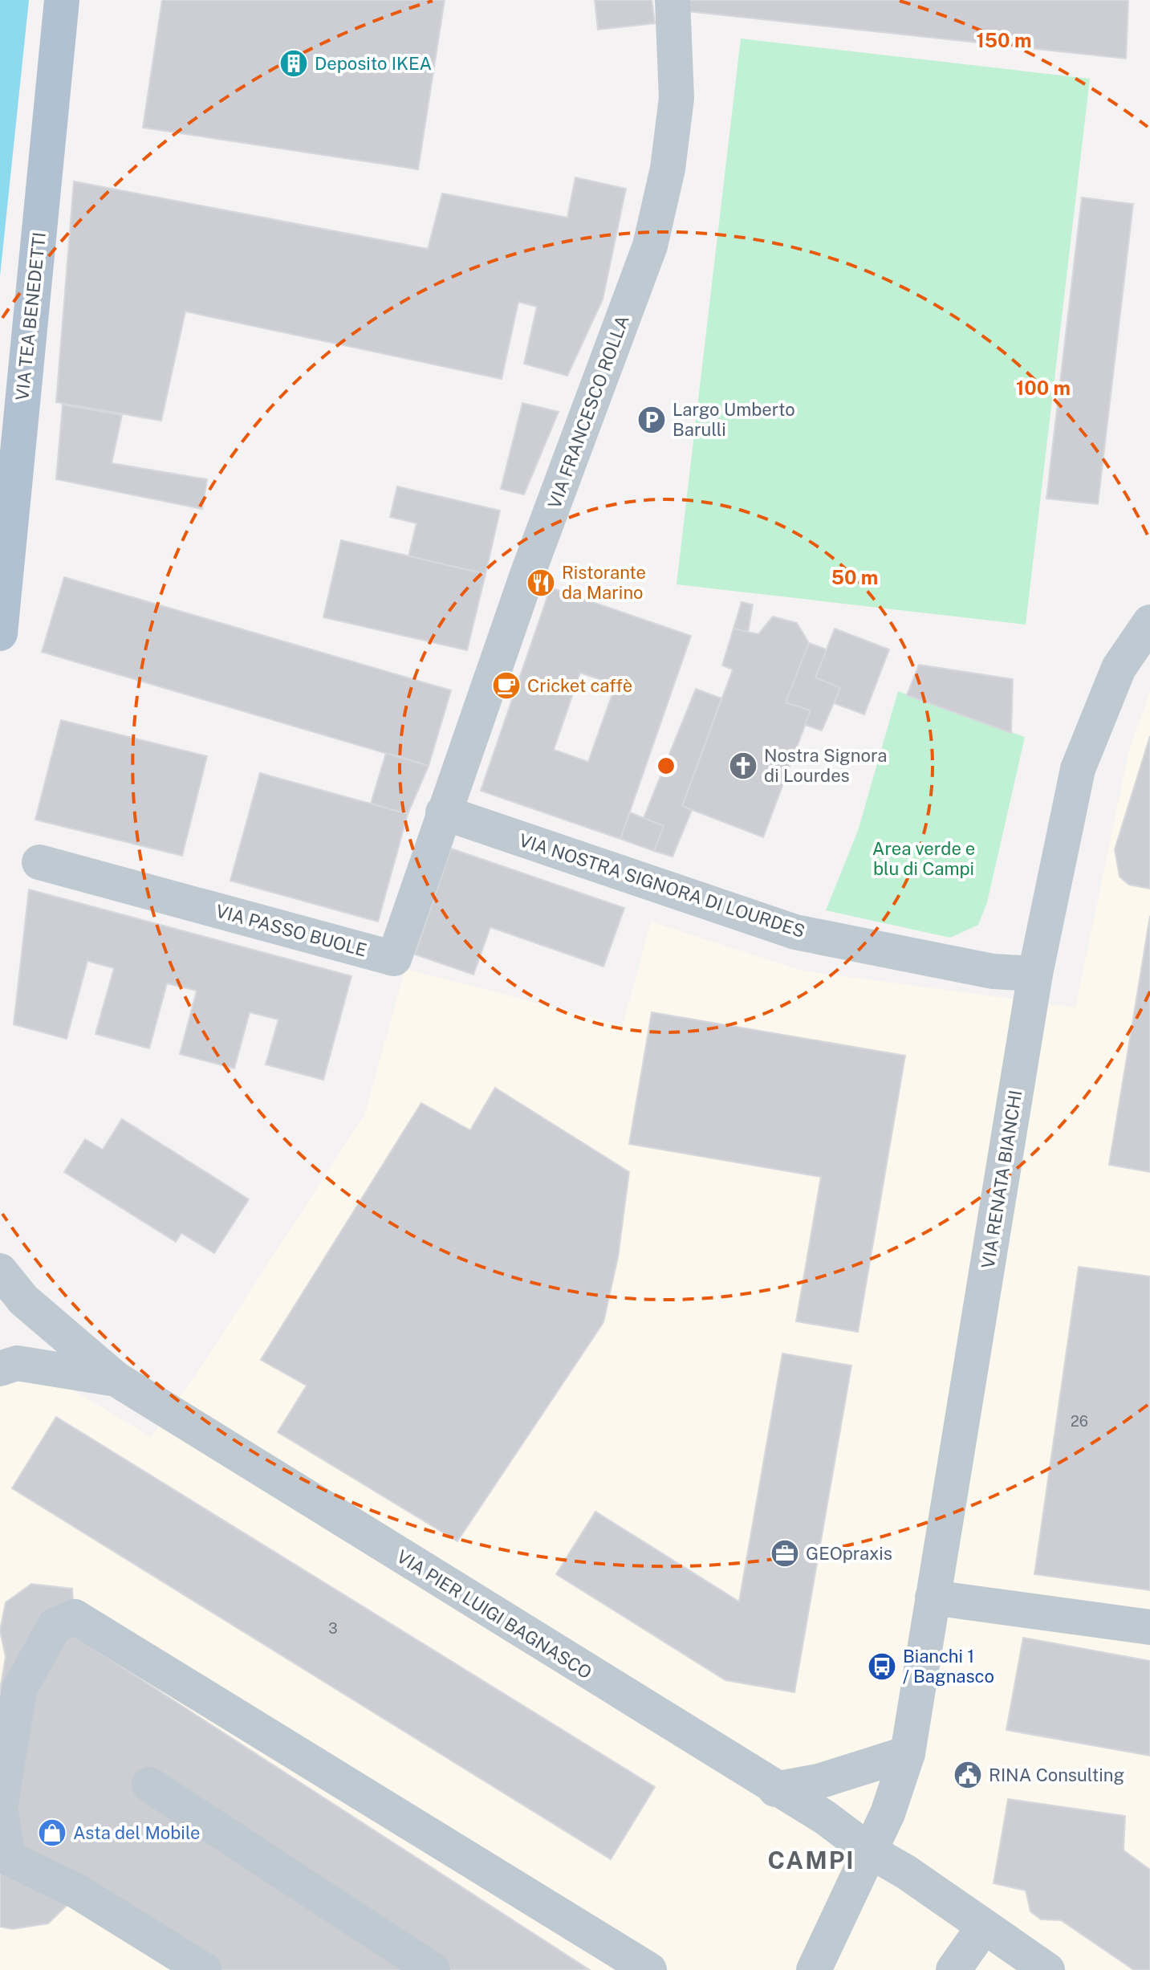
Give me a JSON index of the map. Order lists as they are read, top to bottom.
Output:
{
  "streets": {
    "main road": ["VIA TEA BENEDETTI"],
    "street": [
      "VIA FRANCESCO ROLLA",
      "VIA NOSTRA SIGNORA DI LOURDES",
      "VIA PASSO BUOLE",
      "VIA RENATA BIANCHI",
      "VIA PIER LUIGI BAGNASCO"
    ]
  },
  "crossings": [
    ["VIA FRANCESCO ROLLA", "VIA NOSTRA SIGNORA DI LOURDES"],
    ["VIA FRANCESCO ROLLA", "VIA PASSO BUOLE"],
    ["VIA NOSTRA SIGNORA DI LOURDES", "VIA PASSO BUOLE"],
    ["VIA NOSTRA SIGNORA DI LOURDES", "VIA RENATA BIANCHI"],
    ["VIA RENATA BIANCHI", "VIA PIER LUIGI BAGNASCO"]
  ],
  "districts": ["CAMPI"],
  "parks": ["Area verde e blu di Campi"],
  "places": {
    "building": ["Deposito IKEA"],
    "parking": ["Largo Umberto Barulli"],
    "restaurant": ["Ristorante da Marino"],
    "cafe": ["Cricket caffè"],
    "church": ["Nostra Signora di Lourdes"],
    "office": ["GEOpraxis"],
    "bus stop": ["Bianchi 1 / Bagnasco"],
    "public building": ["RINA Consulting"],
    "shop": ["Asta del Mobile"]
  },
  "house_numbers": ["26", "3"],
  "rings": ["150 m", "100 m", "50 m"]
}
